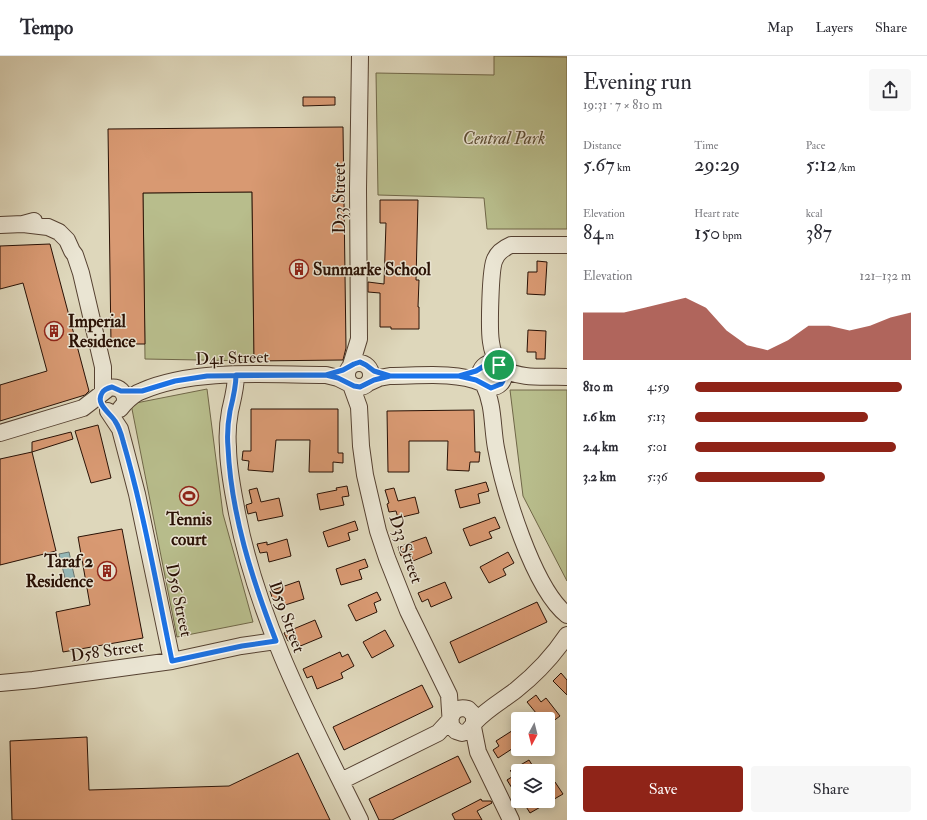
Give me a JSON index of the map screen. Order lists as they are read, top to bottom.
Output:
{
  "streets": {
    "street": [
      "D33 Street",
      "D41 Street",
      "D56 Street",
      "D59 Street",
      "D58 Street"
    ]
  },
  "crossings": [
    ["D33 Street", "D41 Street"],
    ["D41 Street", "D56 Street"],
    ["D41 Street", "D59 Street"],
    ["D56 Street", "D58 Street"],
    ["D59 Street", "D58 Street"]
  ],
  "parks": ["Central Park"],
  "places": {
    "building": ["Sunmarke School", "Imperial Residence", "Taraf 2 Residence"],
    "sports": ["Tennis court"]
  },
  "north": "bottom",
  "page": {
    "header": "Tempo",
    "nav": ["Map", "Layers", "Share"],
    "heading": ["Evening run", "19:31 · 7 × 810 m"],
    "stats": [
      ["Distance", "5.67 km"],
      ["Time", "29:29"],
      ["Pace", "5:12 /km"],
      ["Elevation", "84 m"],
      ["Heart rate", "150 bpm"],
      ["kcal", "387"]
    ],
    "chart": ["Elevation", "121–132 m"],
    "list": [
      {
        "name": "810 m",
        "note": "4:59"
      },
      {
        "name": "1.6 km",
        "note": "5:13"
      },
      {
        "name": "2.4 km",
        "note": "5:01"
      },
      {
        "name": "3.2 km",
        "note": "5:36"
      }
    ],
    "buttons": ["Save", "Share"]
  }
}
